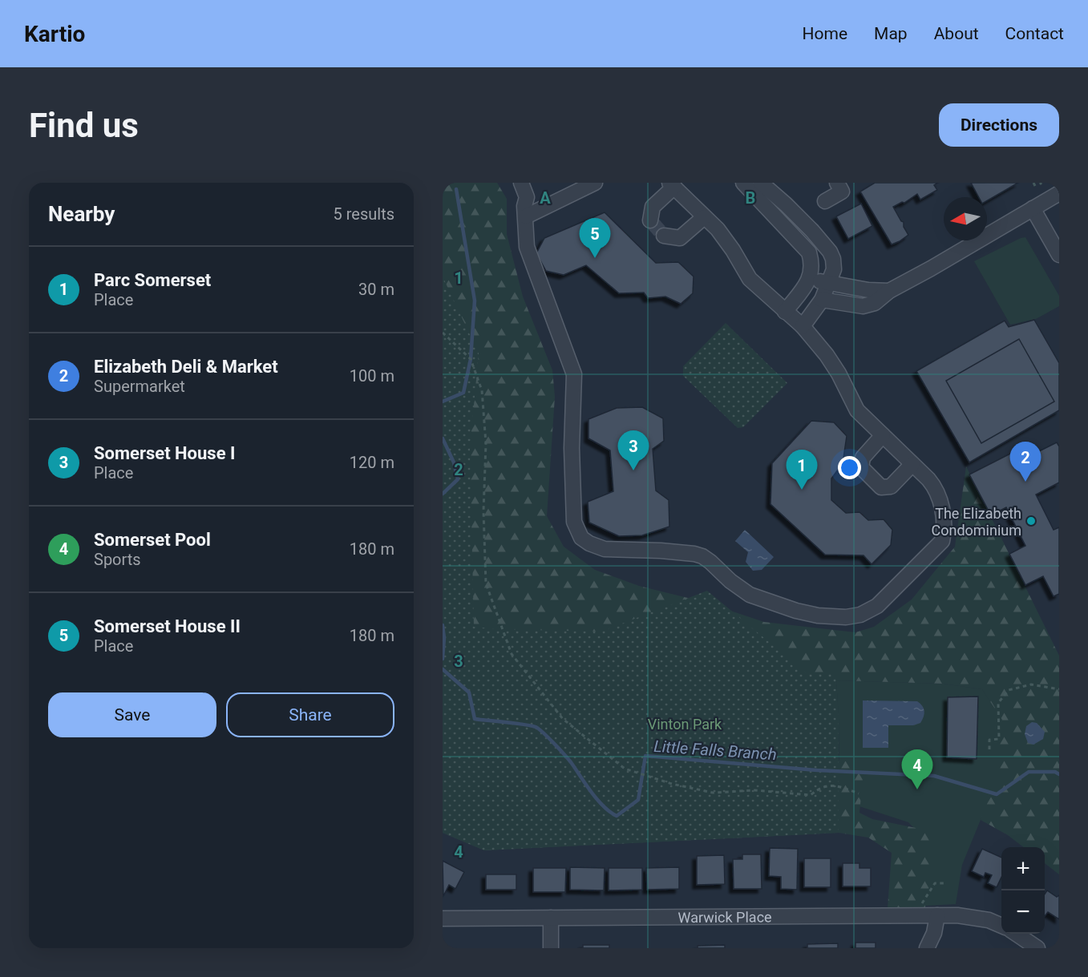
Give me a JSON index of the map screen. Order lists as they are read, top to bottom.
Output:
{
  "streets": {
    "street": ["Warwick Place"]
  },
  "water": ["Little Falls Branch"],
  "parks": ["Vinton Park"],
  "places": ["The Elizabeth Condominium"],
  "north": "left",
  "page": {
    "header": "Kartio",
    "nav": [
      "Home",
      "Map",
      "About",
      "Contact"
    ],
    "buttons": [
      "Directions",
      ["Save", "Share"]
    ],
    "title": "Find us",
    "heading": ["Nearby", "5 results"],
    "pins": [
      "5",
      "3",
      "2",
      "1",
      "4"
    ],
    "list": [
      {
        "mark": "1",
        "name": "Parc Somerset",
        "note": "Place",
        "value": "30 m"
      },
      {
        "mark": "2",
        "name": "Elizabeth Deli & Market",
        "note": "Supermarket",
        "value": "100 m"
      },
      {
        "mark": "3",
        "name": "Somerset House I",
        "note": "Place",
        "value": "120 m"
      },
      {
        "mark": "4",
        "name": "Somerset Pool",
        "note": "Sports",
        "value": "180 m"
      },
      {
        "mark": "5",
        "name": "Somerset House II",
        "note": "Place",
        "value": "180 m"
      }
    ],
    "map_buttons": ["+", "−"]
  },
  "grid": {
    "columns": ["A", "B"],
    "rows": [
      "1",
      "2",
      "3",
      "4"
    ]
  }
}
